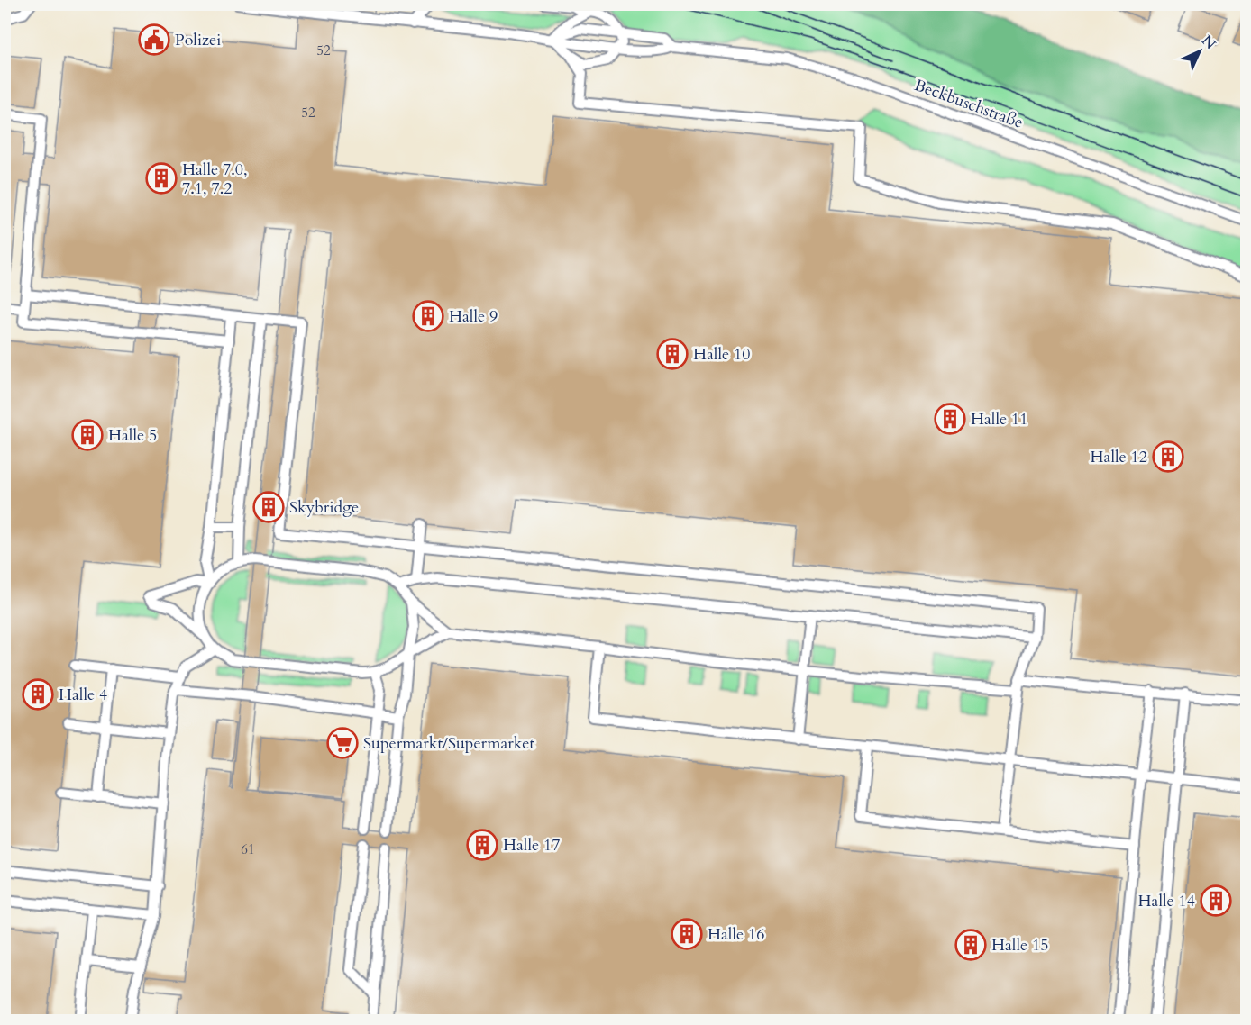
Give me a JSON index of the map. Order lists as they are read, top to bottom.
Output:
{
  "streets": {
    "lane": ["Beckbuschstraße"]
  },
  "places": {
    "public building": ["Polizei"],
    "building": [
      "Halle 7.0, 7.1, 7.2",
      "Halle 9",
      "Halle 10",
      "Halle 11",
      "Halle 5",
      "Halle 12",
      "Skybridge",
      "Halle 4",
      "Halle 17",
      "Halle 14",
      "Halle 16",
      "Halle 15"
    ],
    "supermarket": ["Supermarkt/Supermarket"]
  },
  "house_numbers": ["52", "52", "61"],
  "north": "top right"
}
